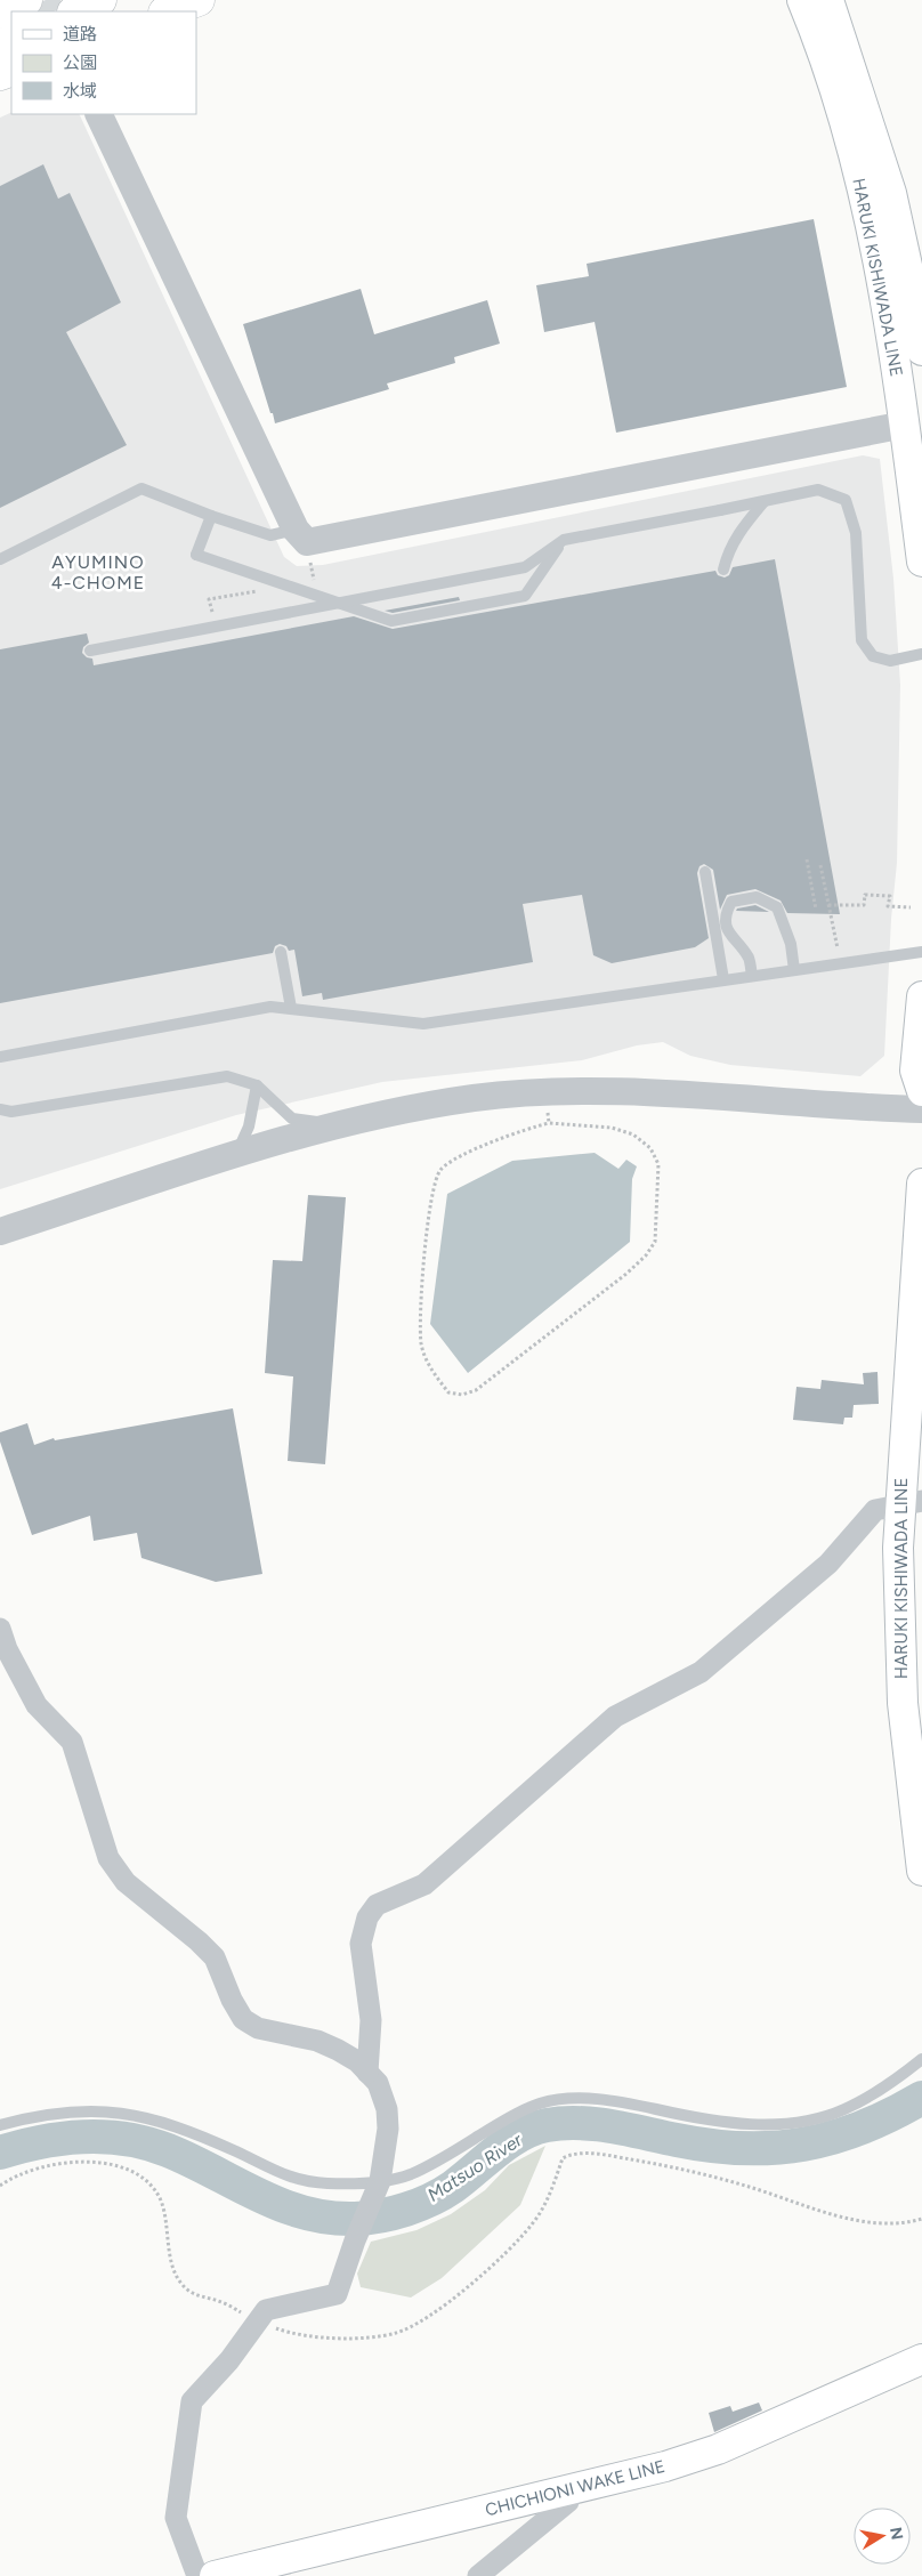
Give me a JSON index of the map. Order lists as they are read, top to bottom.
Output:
{
  "streets": {
    "main road": ["HARUKI KISHIWADA LINE", "CHICHIONI WAKE LINE"]
  },
  "districts": ["AYUMINO 4-CHOME"],
  "water": ["Matsuo River"],
  "legend": ["道路", "公園", "水域"],
  "north": "right"
}
